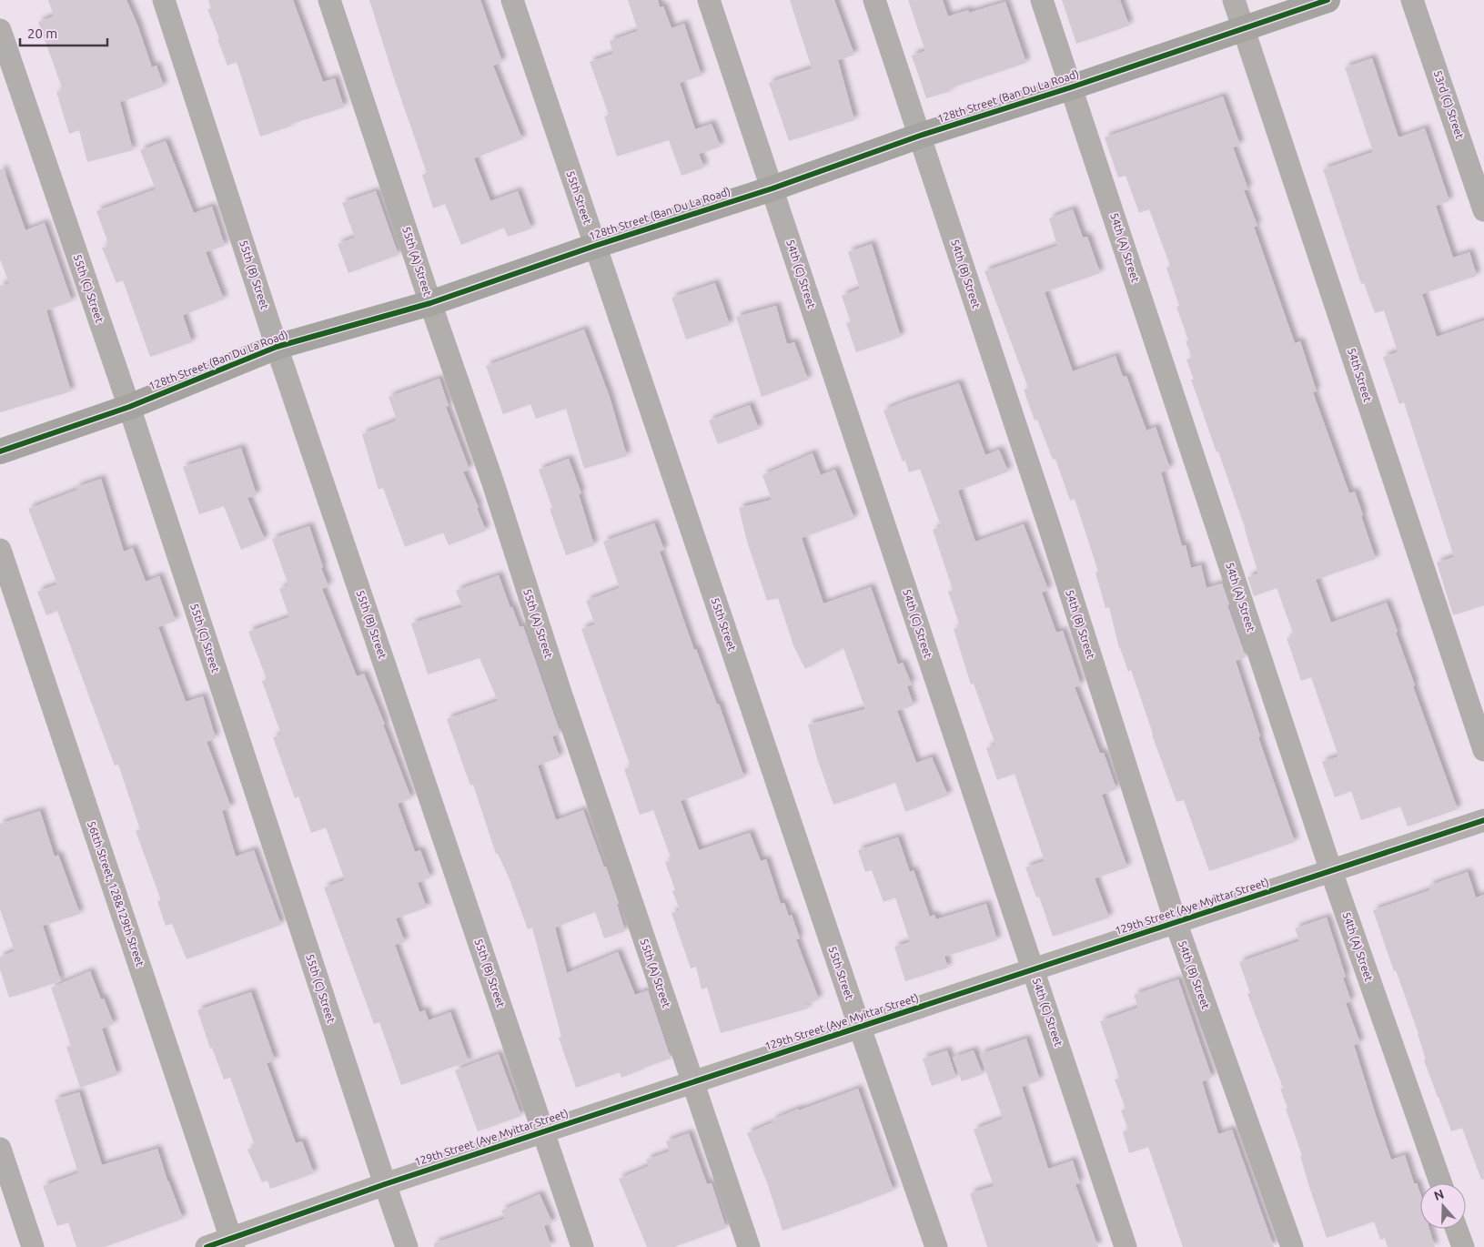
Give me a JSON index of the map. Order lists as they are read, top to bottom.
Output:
{
  "streets": {
    "street": [
      "128th Street (Ban Du La Road)",
      "53rd (C) Street",
      "55th Street",
      "54th (A) Street",
      "55th (A) Street",
      "54th (C) Street",
      "54th (B) Street",
      "55th (B) Street",
      "55th (C) Street",
      "54th Street",
      "56tth Street, 128&129th Street",
      "129th Street (Aye Myittar Street)"
    ]
  },
  "crossings": [
    ["128th Street (Ban Du La Road)", "55th Street"],
    ["128th Street (Ban Du La Road)", "54th (A) Street"],
    ["128th Street (Ban Du La Road)", "55th (A) Street"],
    ["128th Street (Ban Du La Road)", "54th (C) Street"],
    ["128th Street (Ban Du La Road)", "54th (B) Street"],
    ["128th Street (Ban Du La Road)", "55th (B) Street"],
    ["128th Street (Ban Du La Road)", "55th (C) Street"],
    ["128th Street (Ban Du La Road)", "54th Street"],
    ["55th Street", "129th Street (Aye Myittar Street)"],
    ["54th (A) Street", "129th Street (Aye Myittar Street)"],
    ["55th (A) Street", "129th Street (Aye Myittar Street)"],
    ["54th (C) Street", "129th Street (Aye Myittar Street)"],
    ["54th (B) Street", "129th Street (Aye Myittar Street)"],
    ["55th (B) Street", "129th Street (Aye Myittar Street)"],
    ["55th (C) Street", "129th Street (Aye Myittar Street)"],
    ["56tth Street, 128&129th Street", "129th Street (Aye Myittar Street)"]
  ],
  "scale_bar": "20 m",
  "north": "top"
}
